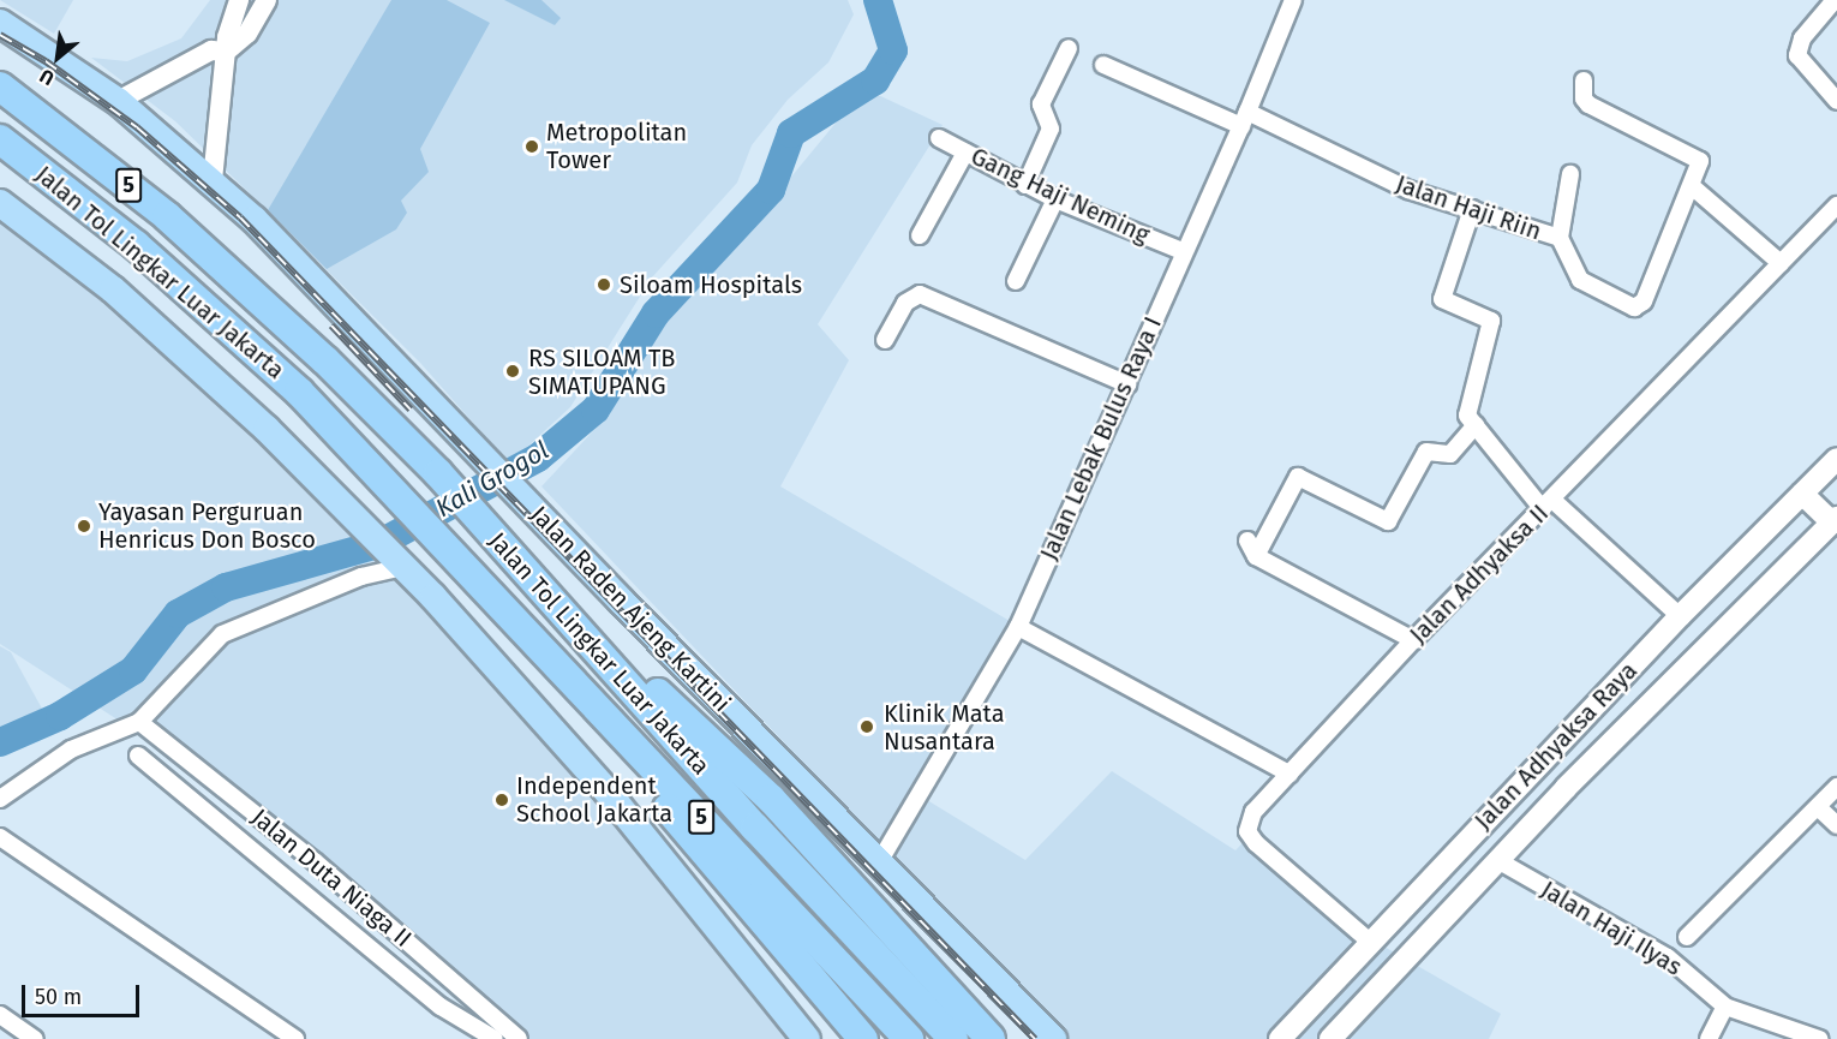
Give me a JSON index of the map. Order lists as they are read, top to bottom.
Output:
{
  "streets": {
    "highway": ["5", "Jalan Tol Lingkar Luar Jakarta", "Jalan Raden Ajeng Kartini"],
    "main road": ["Jalan Adhyaksa Raya"],
    "street": [
      "Gang Haji Neming",
      "Jalan Haji Riin",
      "Jalan Lebak Bulus Raya I",
      "Jalan Adhyaksa II",
      "Jalan Duta Niaga II",
      "Jalan Haji Ilyas"
    ]
  },
  "crossings": [
    ["Gang Haji Neming", "Jalan Lebak Bulus Raya I"],
    ["Jalan Haji Riin", "Jalan Lebak Bulus Raya I"],
    ["Jalan Lebak Bulus Raya I", "Jalan Raden Ajeng Kartini"],
    ["Jalan Adhyaksa II", "Jalan Adhyaksa Raya"],
    ["Jalan Adhyaksa Raya", "Jalan Haji Ilyas"]
  ],
  "water": ["Kali Grogol"],
  "places": [
    "Metropolitan Tower",
    "Siloam Hospitals",
    "RS SILOAM TB SIMATUPANG",
    "Yayasan Perguruan Henricus Don Bosco",
    "Klinik Mata Nusantara",
    "Independent School Jakarta"
  ],
  "scale_bar": "50 m",
  "north": "bottom left"
}
